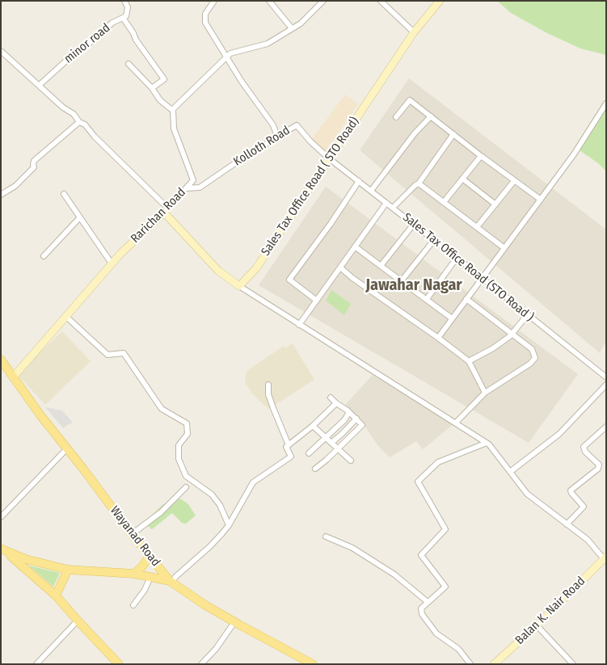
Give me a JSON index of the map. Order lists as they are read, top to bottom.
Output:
{
  "streets": {
    "main road": ["Wayanad Road"],
    "street": [
      "minor road",
      "Kolloth Road",
      "Sales Tax Office Road ( STO Road)",
      "Rarichan Road",
      "Sales Tax Office Road (STO Road )",
      "Balan K. Nair Road"
    ]
  },
  "crossings": [
    ["Kolloth Road", "Sales Tax Office Road ( STO Road)"],
    ["Kolloth Road", "Rarichan Road"],
    ["Kolloth Road", "Sales Tax Office Road (STO Road )"],
    ["Sales Tax Office Road ( STO Road)", "Sales Tax Office Road (STO Road )"],
    ["Rarichan Road", "Wayanad Road"]
  ],
  "districts": ["Jawahar Nagar"]
}
